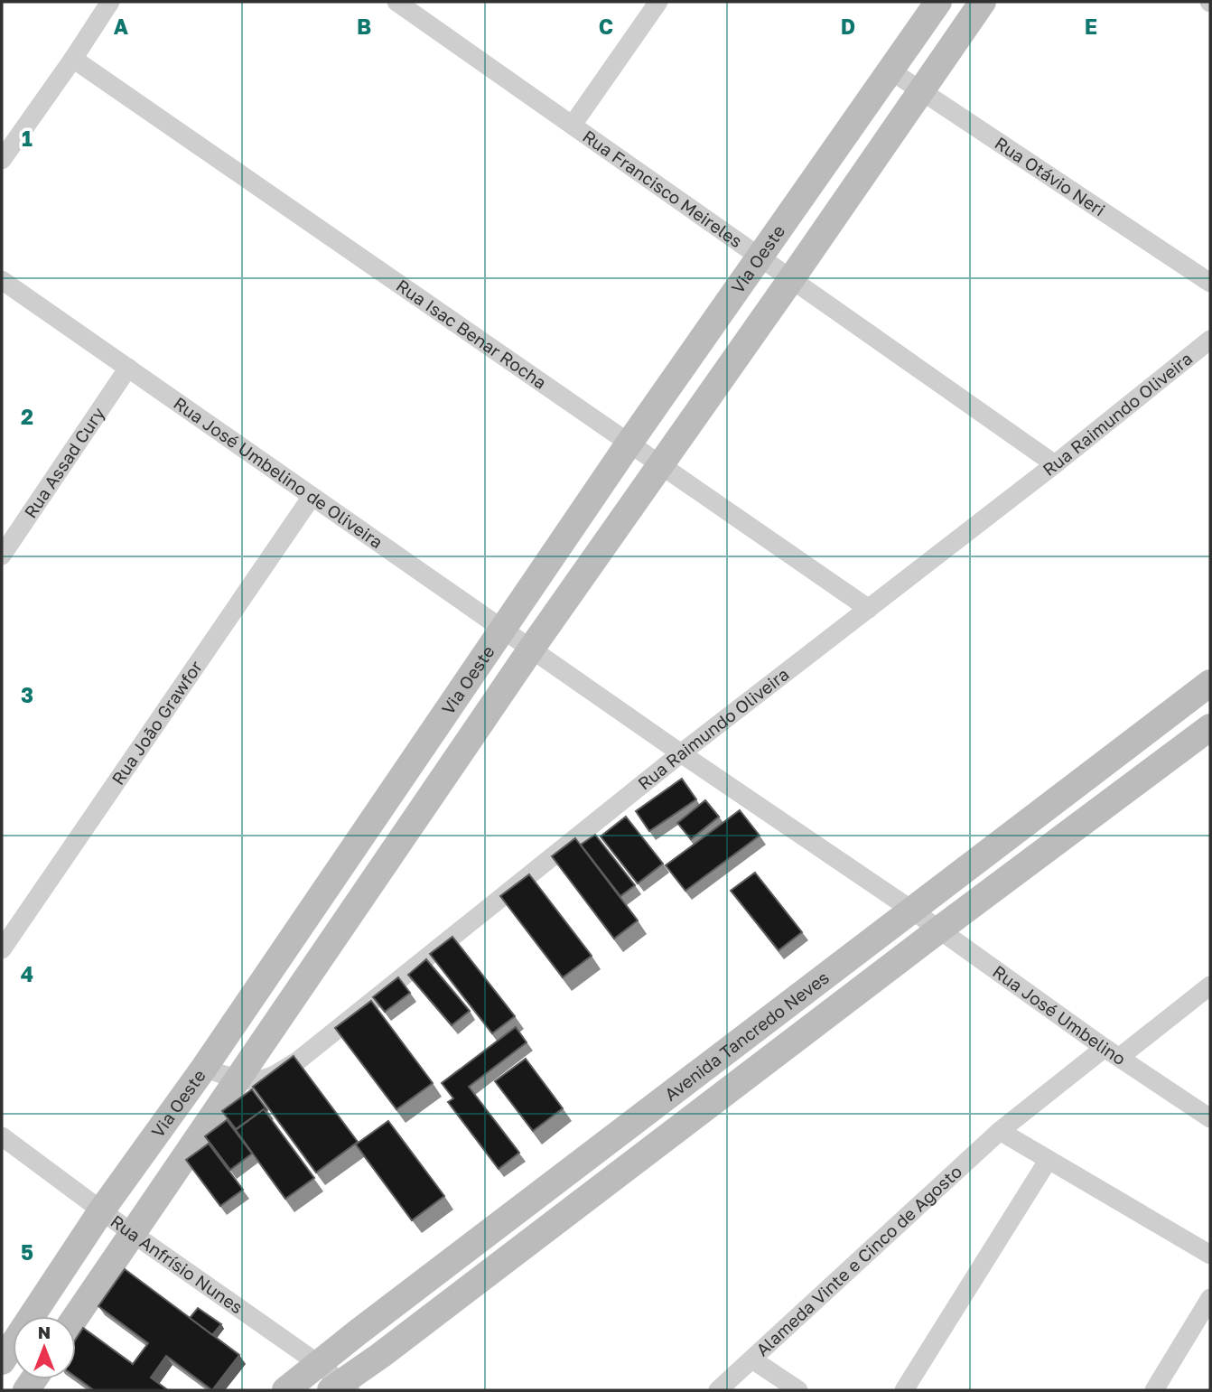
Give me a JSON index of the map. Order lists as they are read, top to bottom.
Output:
{
  "streets": {
    "street": [
      "Rua Otávio Neri",
      "Rua Francisco Meireles",
      "Via Oeste",
      "Rua Isac Benar Rocha",
      "Rua Raimundo Oliveira",
      "Rua Assad Cury",
      "Rua José Umbelino de Oliveira",
      "Rua João Grawfor",
      "Rua José Umbelino",
      "Avenida Tancredo Neves",
      "Alameda Vinte e Cinco de Agosto",
      "Rua Anfrísio Nunes"
    ]
  },
  "crossings": [
    ["Rua Otávio Neri", "Via Oeste"],
    ["Rua Francisco Meireles", "Via Oeste"],
    ["Rua Francisco Meireles", "Rua Raimundo Oliveira"],
    ["Via Oeste", "Rua Isac Benar Rocha"],
    ["Via Oeste", "Rua Raimundo Oliveira"],
    ["Via Oeste", "Rua José Umbelino de Oliveira"],
    ["Via Oeste", "Rua Anfrísio Nunes"],
    ["Rua Isac Benar Rocha", "Rua Raimundo Oliveira"],
    ["Rua Raimundo Oliveira", "Rua José Umbelino de Oliveira"],
    ["Rua Raimundo Oliveira", "Rua José Umbelino"],
    ["Rua Assad Cury", "Rua José Umbelino de Oliveira"],
    ["Rua José Umbelino de Oliveira", "Rua João Grawfor"],
    ["Rua José Umbelino de Oliveira", "Rua José Umbelino"],
    ["Rua José Umbelino", "Avenida Tancredo Neves"],
    ["Rua José Umbelino", "Alameda Vinte e Cinco de Agosto"],
    ["Avenida Tancredo Neves", "Rua Anfrísio Nunes"]
  ],
  "north": "top",
  "grid": {
    "columns": [
      "A",
      "B",
      "C",
      "D",
      "E"
    ],
    "rows": [
      "1",
      "2",
      "3",
      "4",
      "5"
    ]
  }
}
